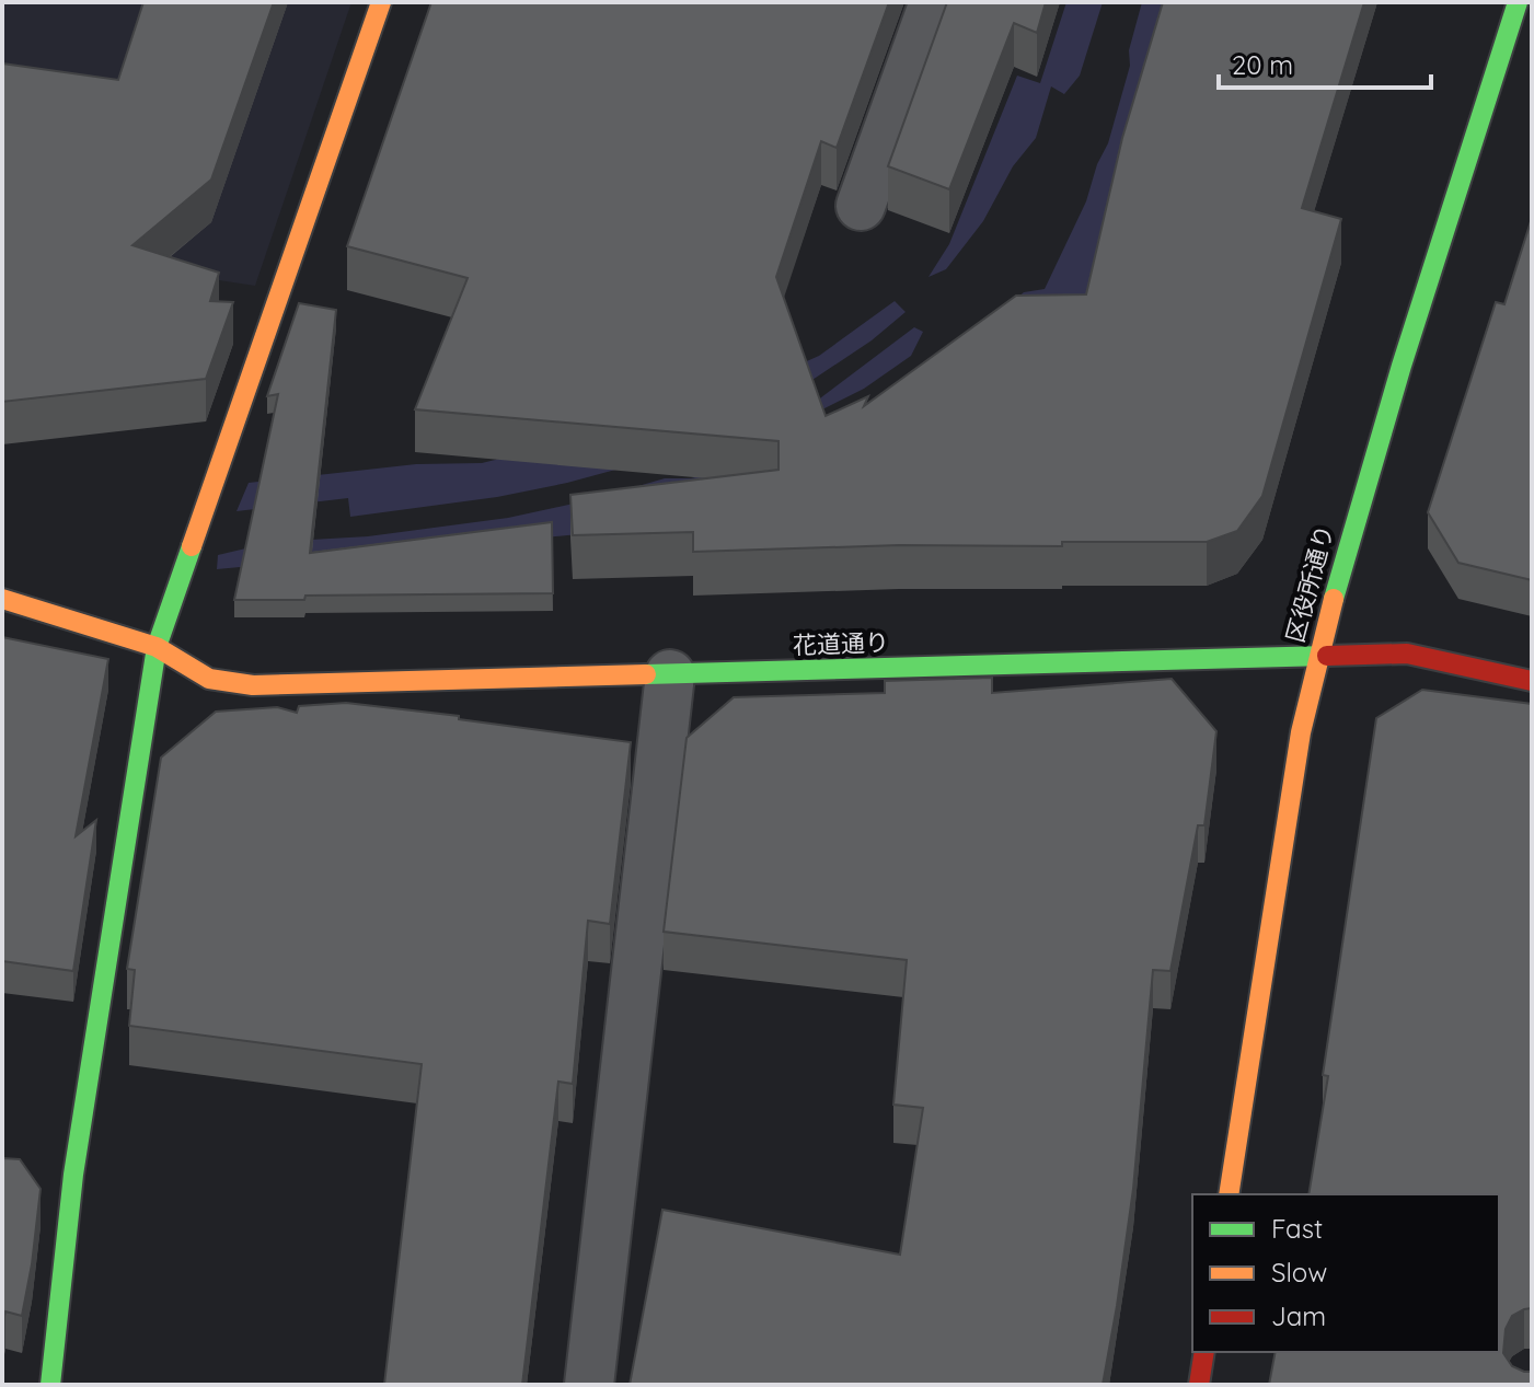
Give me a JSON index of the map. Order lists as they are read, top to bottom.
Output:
{
  "streets": {
    "street": ["区役所通り", "花道通り"]
  },
  "crossings": [
    ["区役所通り", "花道通り"]
  ],
  "legend": ["Fast", "Slow", "Jam"],
  "scale_bar": "20 m"
}
